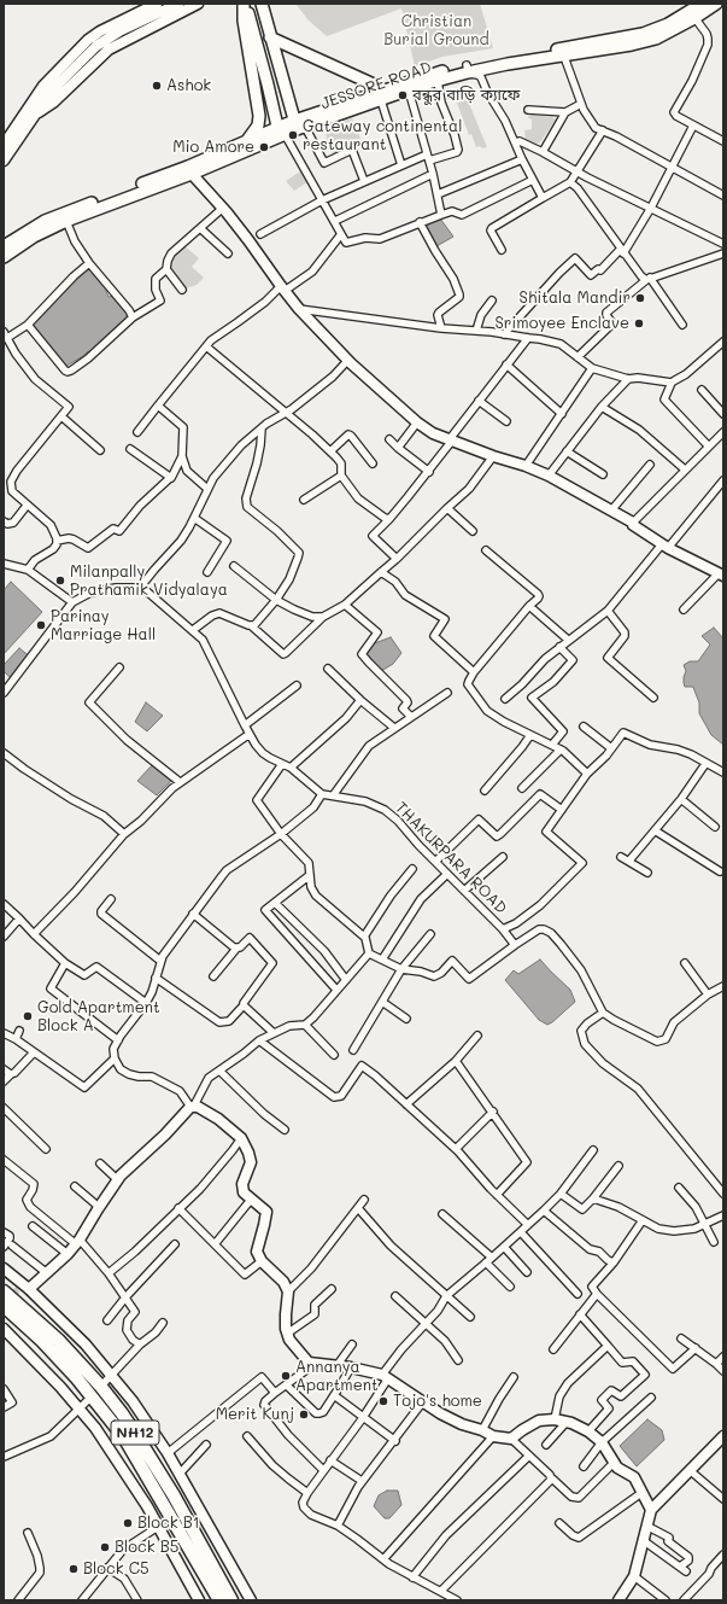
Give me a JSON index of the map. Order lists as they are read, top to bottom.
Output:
{
  "streets": {
    "highway": ["NH12"],
    "main road": ["JESSORE ROAD"],
    "street": ["THAKURPARA ROAD"]
  },
  "parks": ["Christian Burial Ground"],
  "places": [
    "Ashok",
    "বন্ধুর বাড়ি ক্যাফে",
    "Gateway continental restaurant",
    "Mio Amore",
    "Shitala Mandir",
    "Srimoyee Enclave",
    "Milanpally Prathamik Vidyalaya",
    "Parinay Marriage Hall",
    "Gold Apartment Block A",
    "Annanya Apartment",
    "Tojo's home",
    "Merit Kunj",
    "Block B1",
    "Block B5",
    "Block C5"
  ]
}
